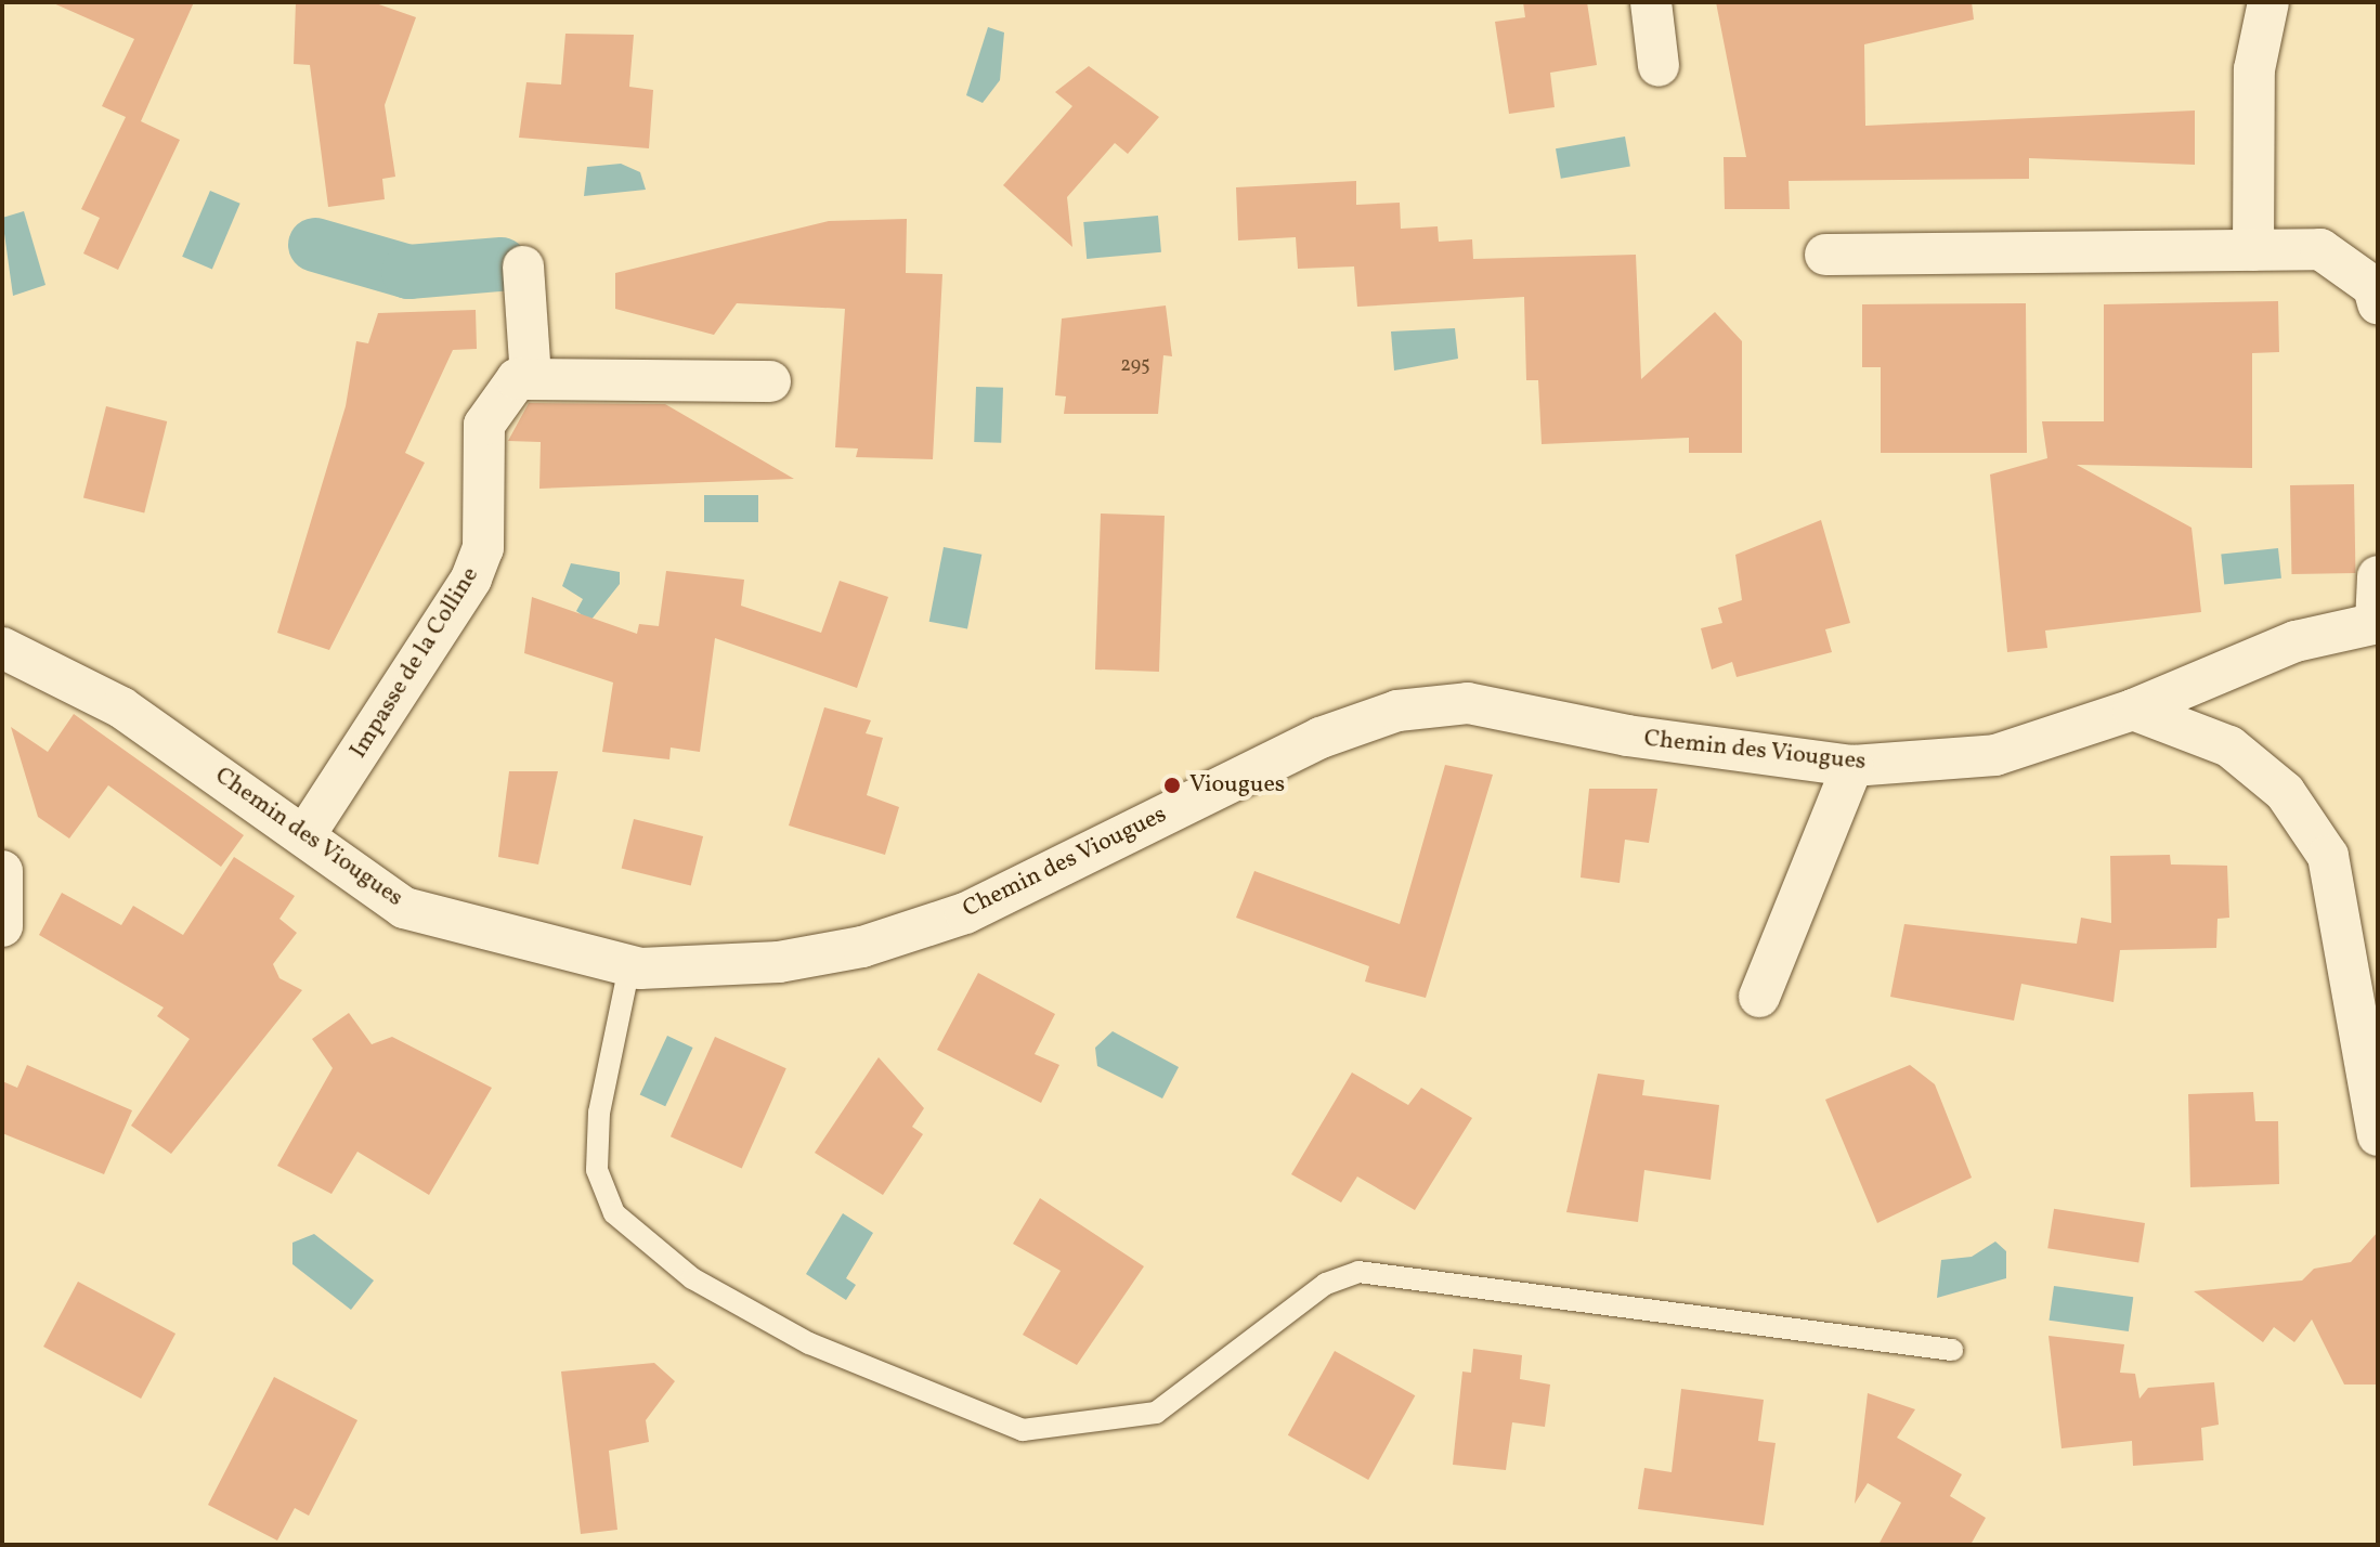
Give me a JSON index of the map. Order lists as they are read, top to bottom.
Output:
{
  "streets": {
    "street": ["Impasse de la Colline", "Chemin des Viougues"]
  },
  "crossings": [
    ["Impasse de la Colline", "Chemin des Viougues"]
  ],
  "places": ["Viougues"],
  "house_numbers": ["295"]
}
